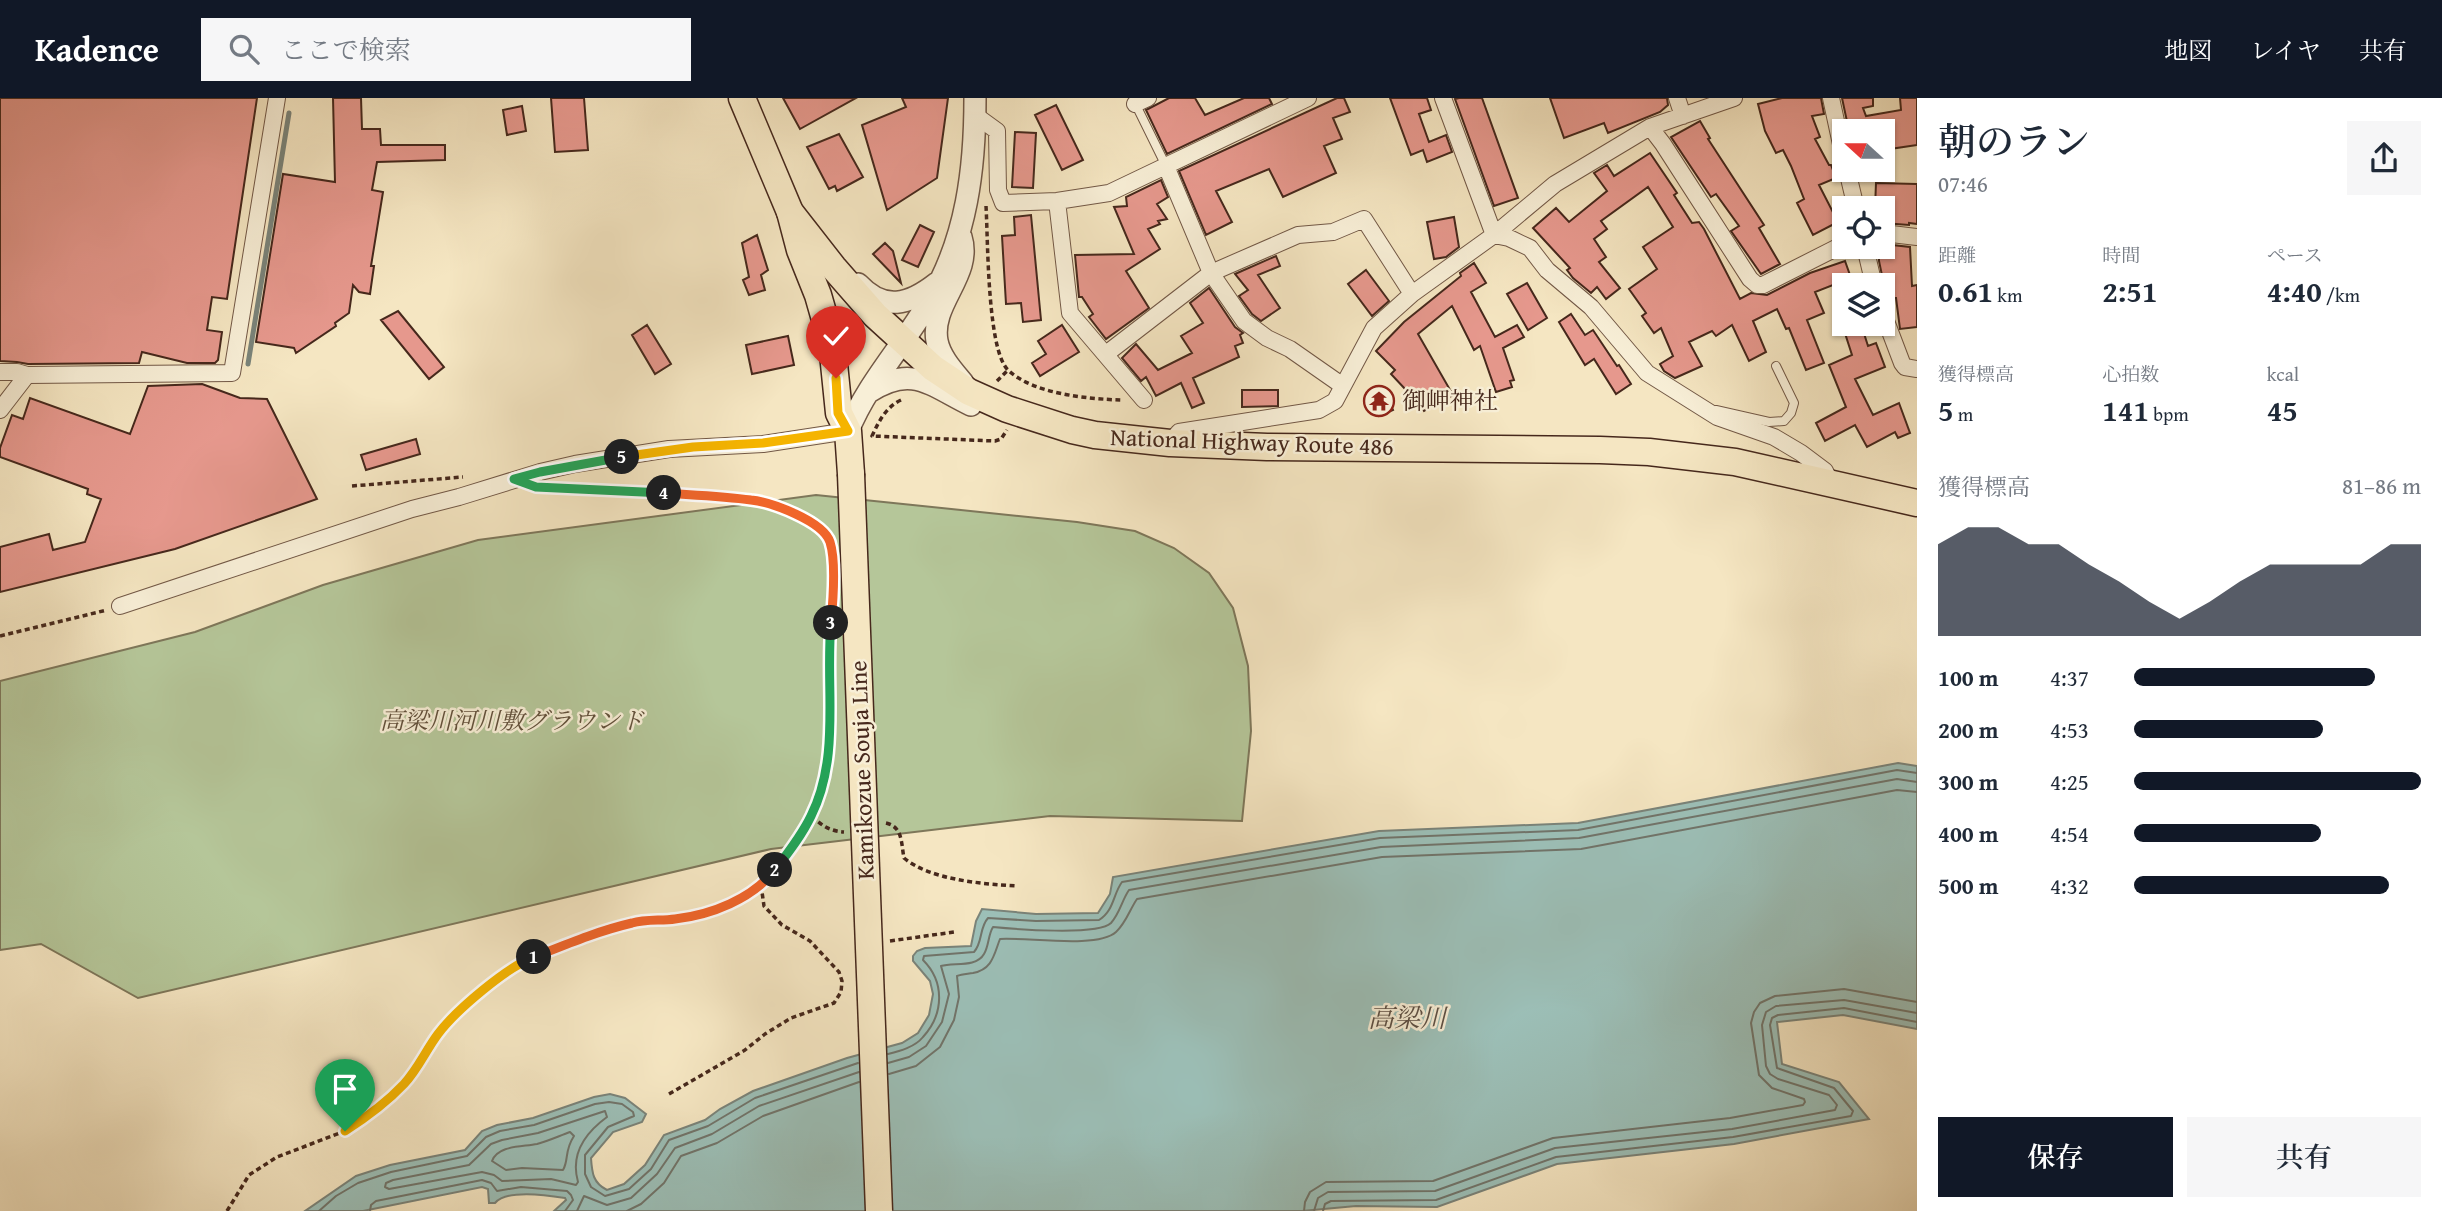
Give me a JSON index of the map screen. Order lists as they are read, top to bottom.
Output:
{
  "streets": {
    "main road": ["National Highway Route 486", "Kamikozue Souja Line"]
  },
  "crossings": [
    ["National Highway Route 486", "Kamikozue Souja Line"]
  ],
  "water": ["高梁川"],
  "parks": ["高梁川河川敷グラウンド"],
  "places": {
    "temple": ["御岬神社"]
  },
  "north": "left",
  "page": {
    "header": "Kadence",
    "search": "ここで検索",
    "nav": ["地図", "レイヤ", "共有"],
    "heading": ["朝のラン", "07:46"],
    "stats": [
      ["距離", "0.61 km"],
      ["時間", "2:51"],
      ["ペース", "4:40 /km"],
      ["獲得標高", "5 m"],
      ["心拍数", "141 bpm"],
      ["kcal", "45"]
    ],
    "pins": [
      "5",
      "4",
      "3",
      "2",
      "1"
    ],
    "chart": ["獲得標高", "81–86 m"],
    "list": [
      {
        "name": "100 m",
        "note": "4:37"
      },
      {
        "name": "200 m",
        "note": "4:53"
      },
      {
        "name": "300 m",
        "note": "4:25"
      },
      {
        "name": "400 m",
        "note": "4:54"
      },
      {
        "name": "500 m",
        "note": "4:32"
      }
    ],
    "buttons": ["保存", "共有"]
  }
}
